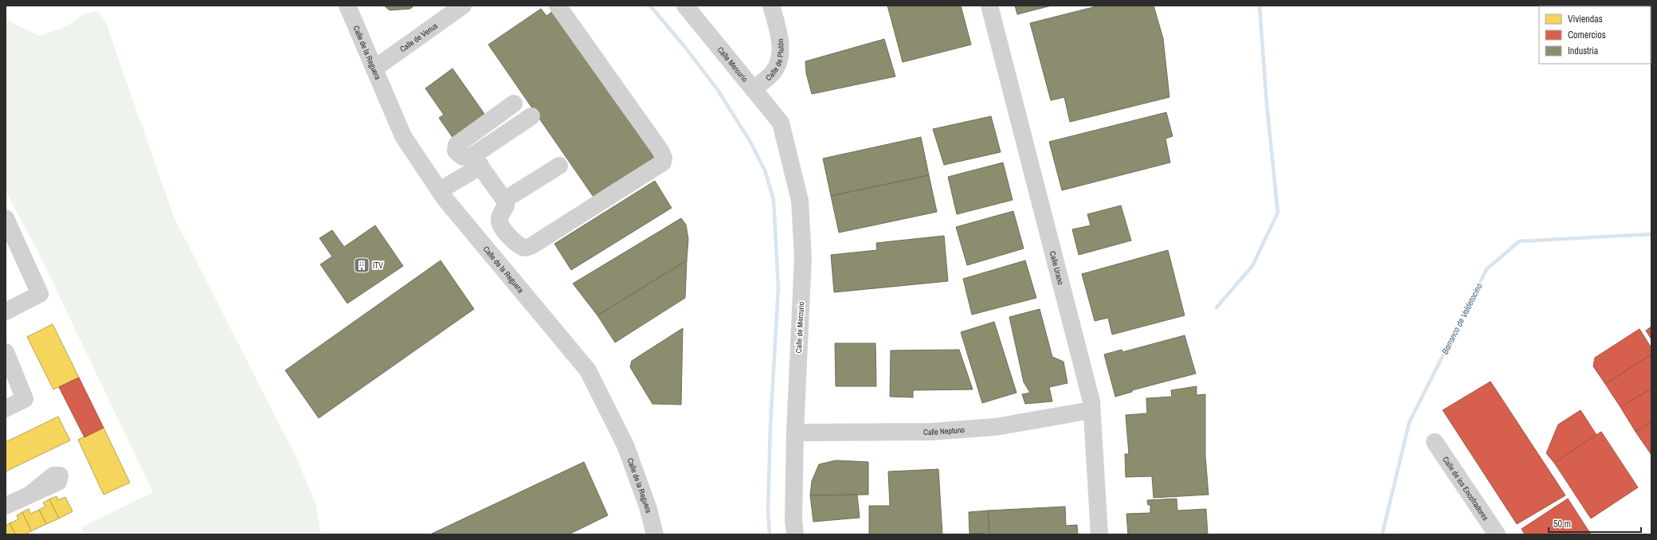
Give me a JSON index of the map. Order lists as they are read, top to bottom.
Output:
{
  "streets": {
    "street": [
      "Calle de Venus",
      "Calle de la Reguera",
      "Calle de Plutón",
      "Calle Mercurio",
      "Calle Urano",
      "Calle de Mercurio",
      "Calle Neptuno",
      "Calle de los Encofradores"
    ]
  },
  "crossings": [
    ["Calle de Venus", "Calle de la Reguera"],
    ["Calle de Plutón", "Calle Mercurio"],
    ["Calle Mercurio", "Calle de Mercurio"],
    ["Calle Urano", "Calle Neptuno"],
    ["Calle de Mercurio", "Calle Neptuno"]
  ],
  "water": ["Barranco de Valdetocino"],
  "places": {
    "building": ["ITV"]
  },
  "legend": ["Viviendas", "Comercios", "Industria"],
  "scale_bar": "50 m"
}
